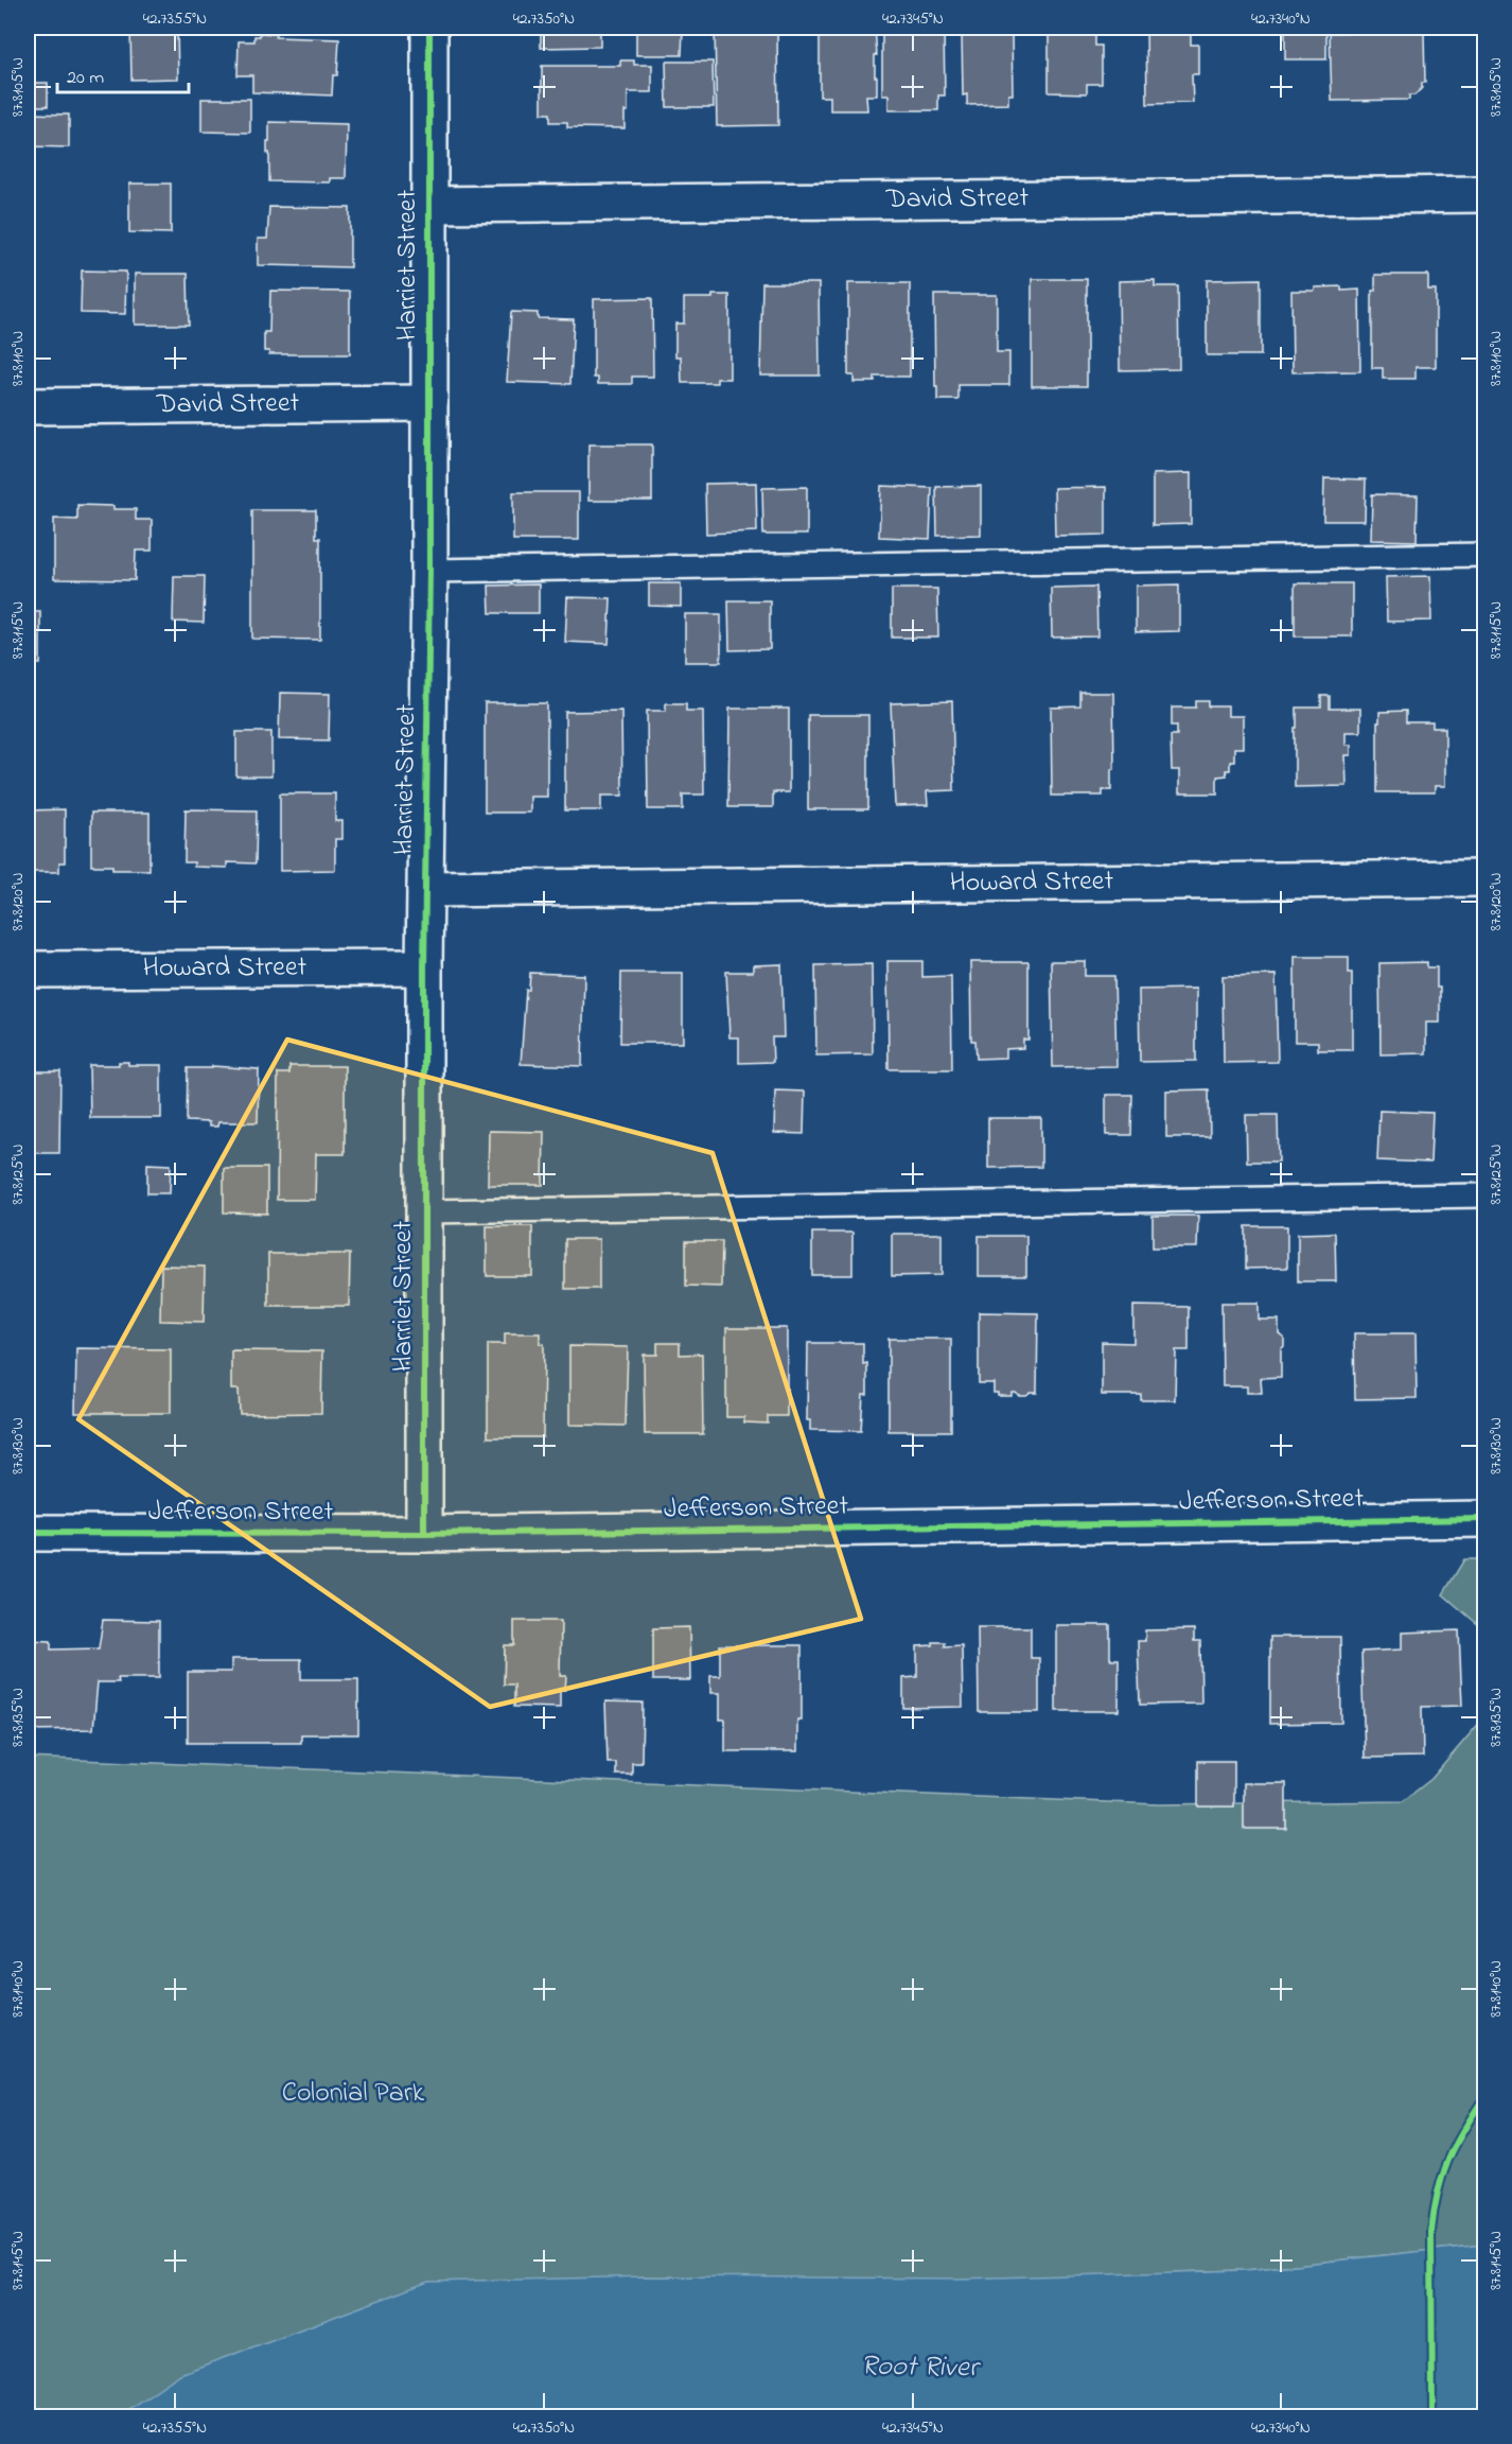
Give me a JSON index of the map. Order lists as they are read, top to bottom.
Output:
{
  "streets": {
    "street": [
      "David Street",
      "Harriet Street",
      "Howard Street",
      "Jefferson Street"
    ]
  },
  "crossings": [
    ["David Street", "Harriet Street"],
    ["Harriet Street", "Howard Street"],
    ["Harriet Street", "Jefferson Street"]
  ],
  "water": ["Root River"],
  "parks": ["Colonial Park"],
  "scale_bar": "20 m",
  "coordinates": [
    "42.7355°N",
    "42.7350°N",
    "42.7345°N",
    "42.7340°N",
    "87.8105°W",
    "87.8110°W",
    "87.8115°W",
    "87.8120°W",
    "87.8125°W",
    "87.8130°W",
    "87.8135°W",
    "87.8140°W",
    "87.8145°W"
  ]
}
